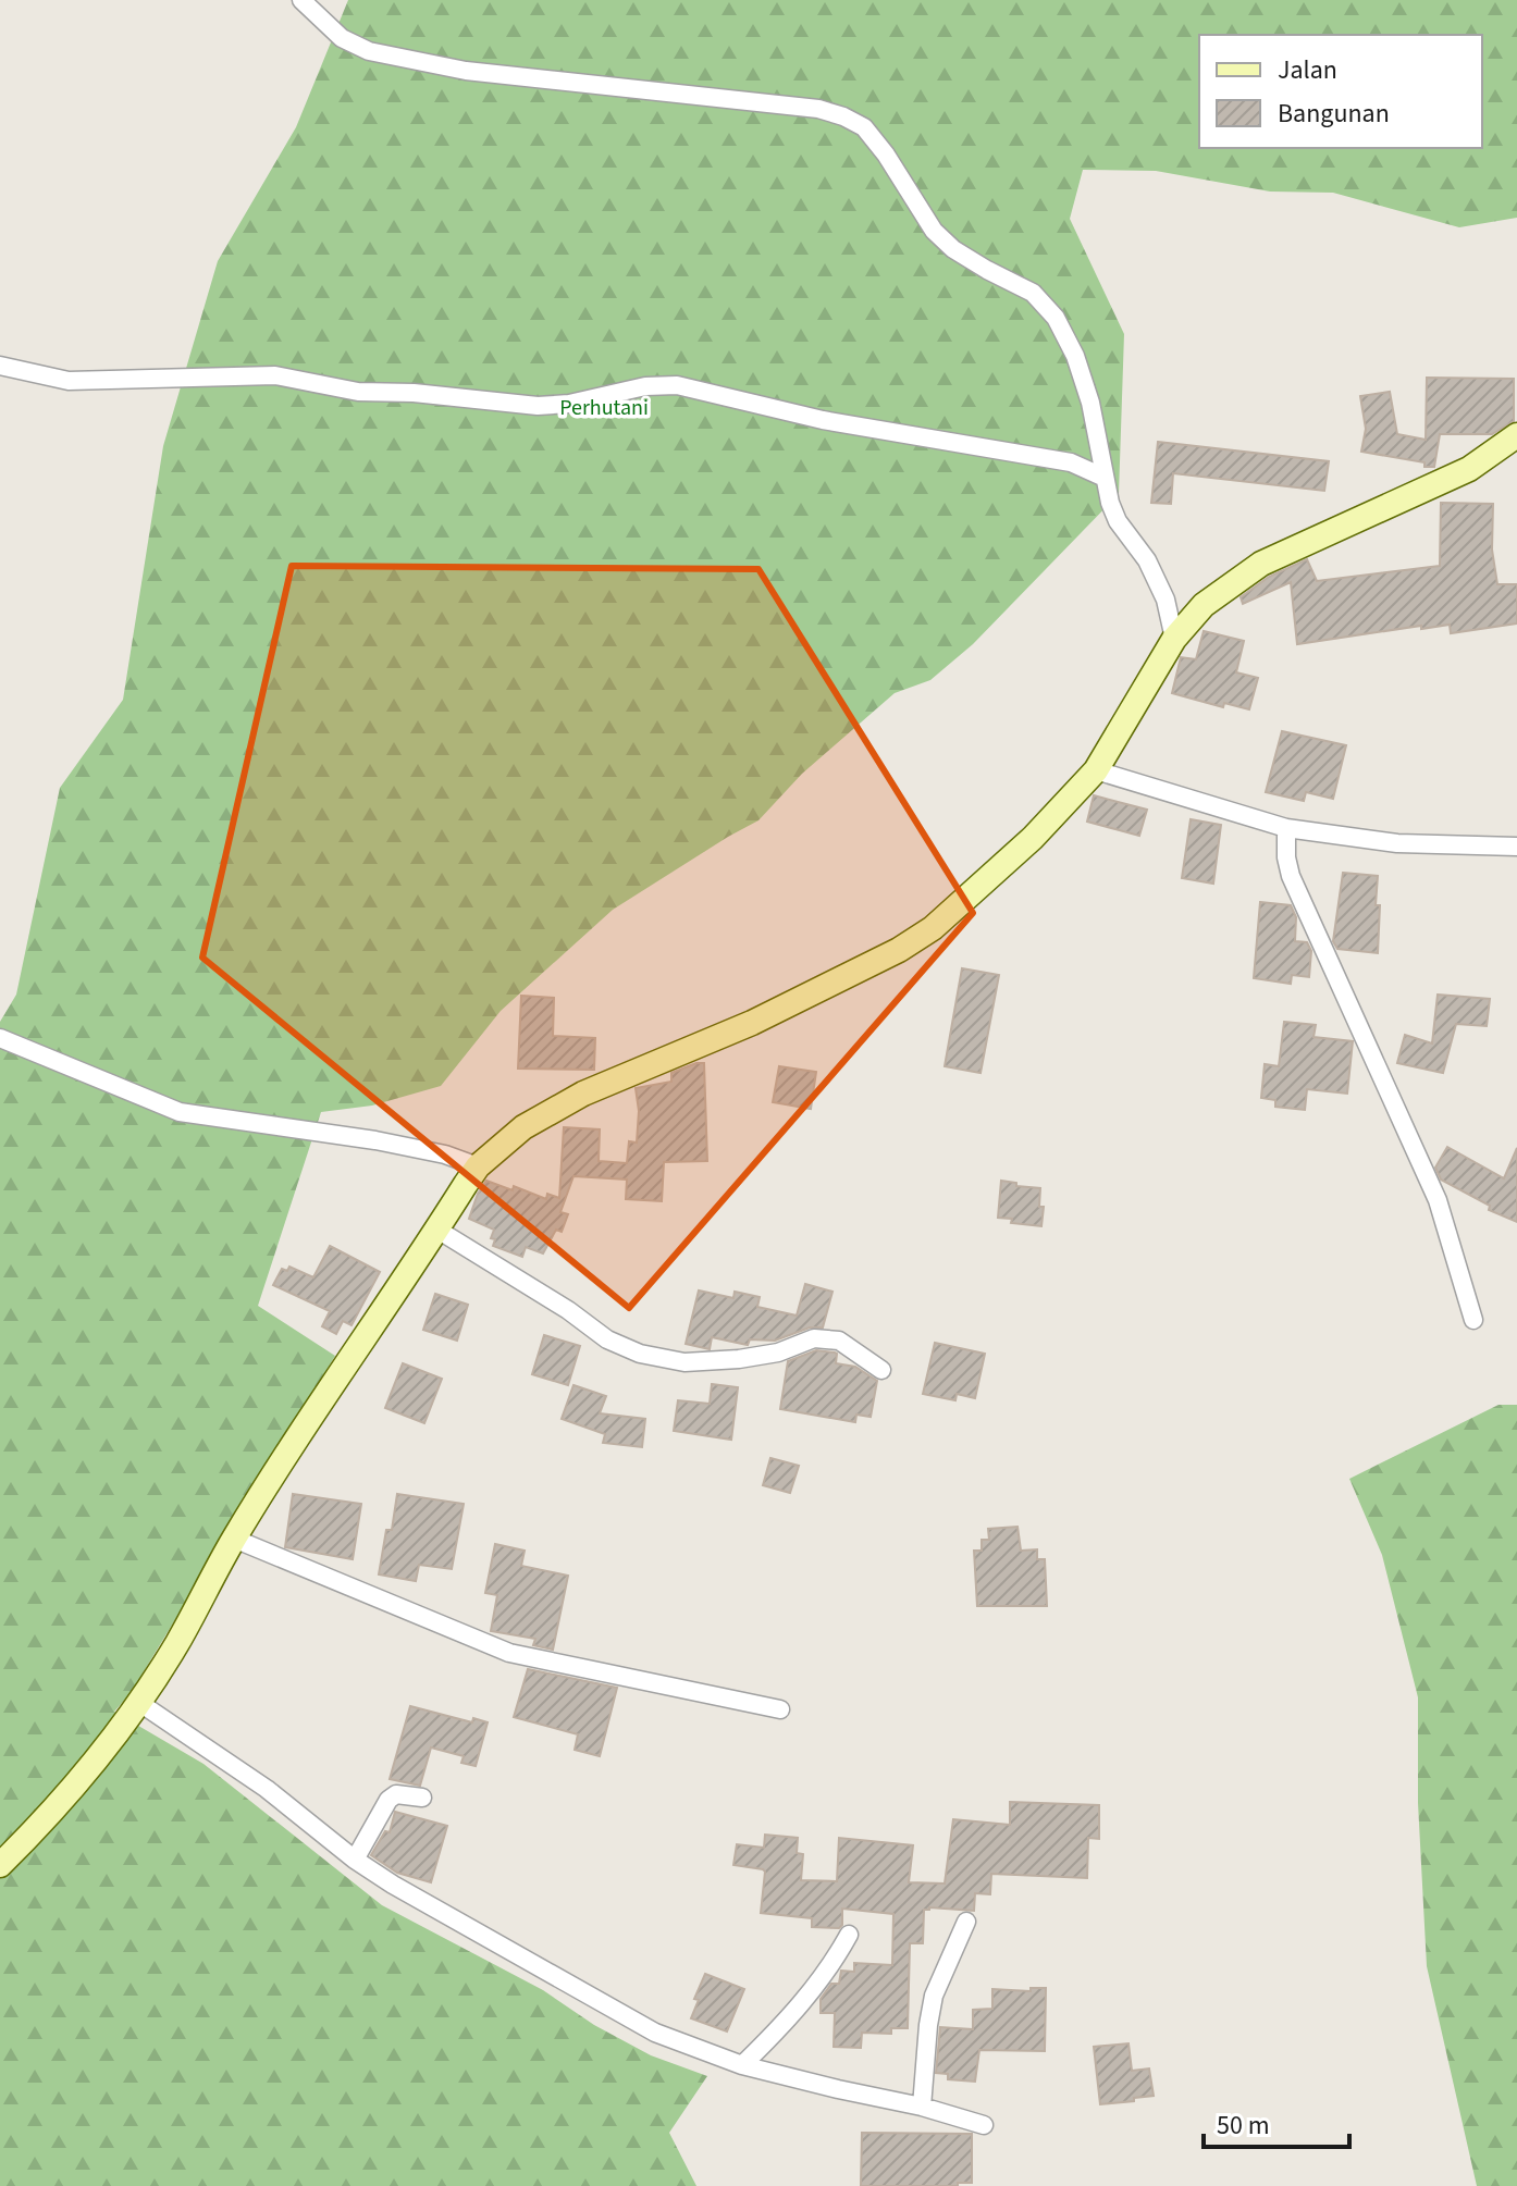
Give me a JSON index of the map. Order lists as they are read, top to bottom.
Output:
{
  "parks": ["Perhutani"],
  "legend": ["Jalan", "Bangunan"],
  "scale_bar": "50 m"
}
